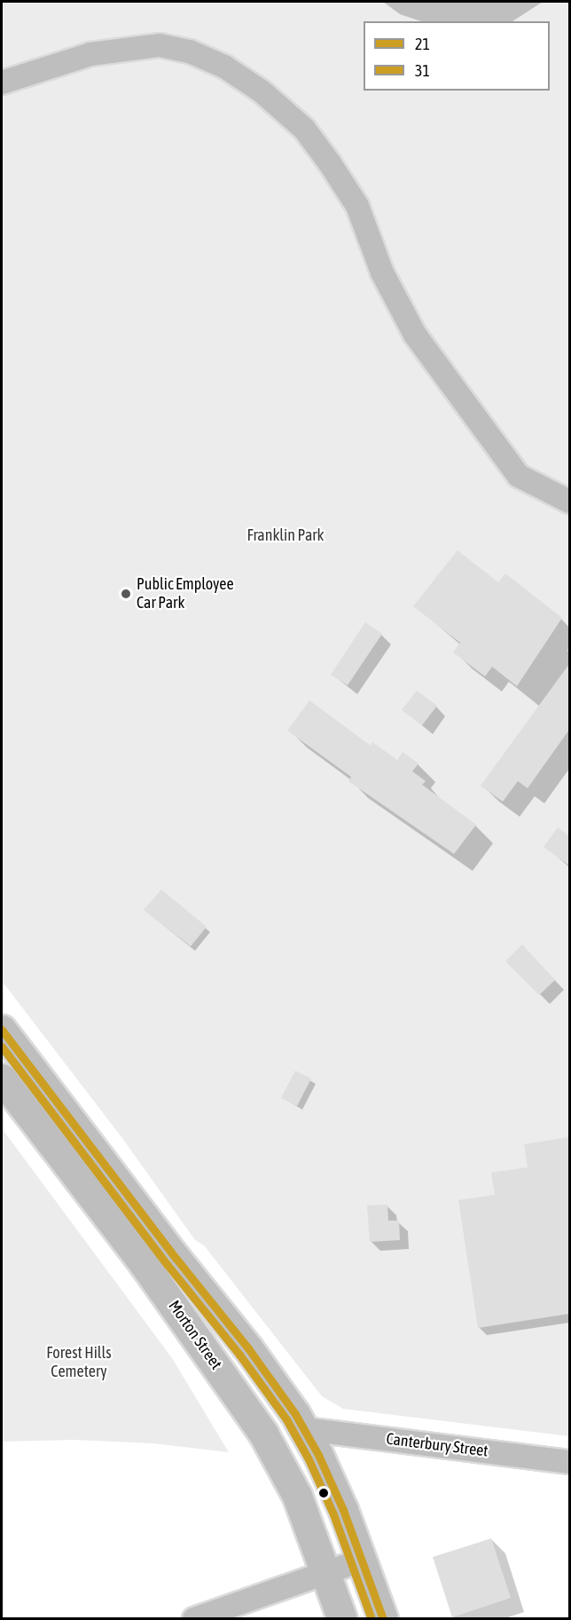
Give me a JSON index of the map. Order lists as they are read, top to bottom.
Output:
{
  "streets": {
    "highway": ["Morton Street"],
    "street": ["Canterbury Street"]
  },
  "crossings": [
    ["Morton Street", "Canterbury Street"]
  ],
  "parks": ["Franklin Park", "Forest Hills Cemetery"],
  "places": ["Public Employee Car Park"],
  "lines": ["transit line 21", "transit line 31"],
  "legend": ["21", "31"]
}
